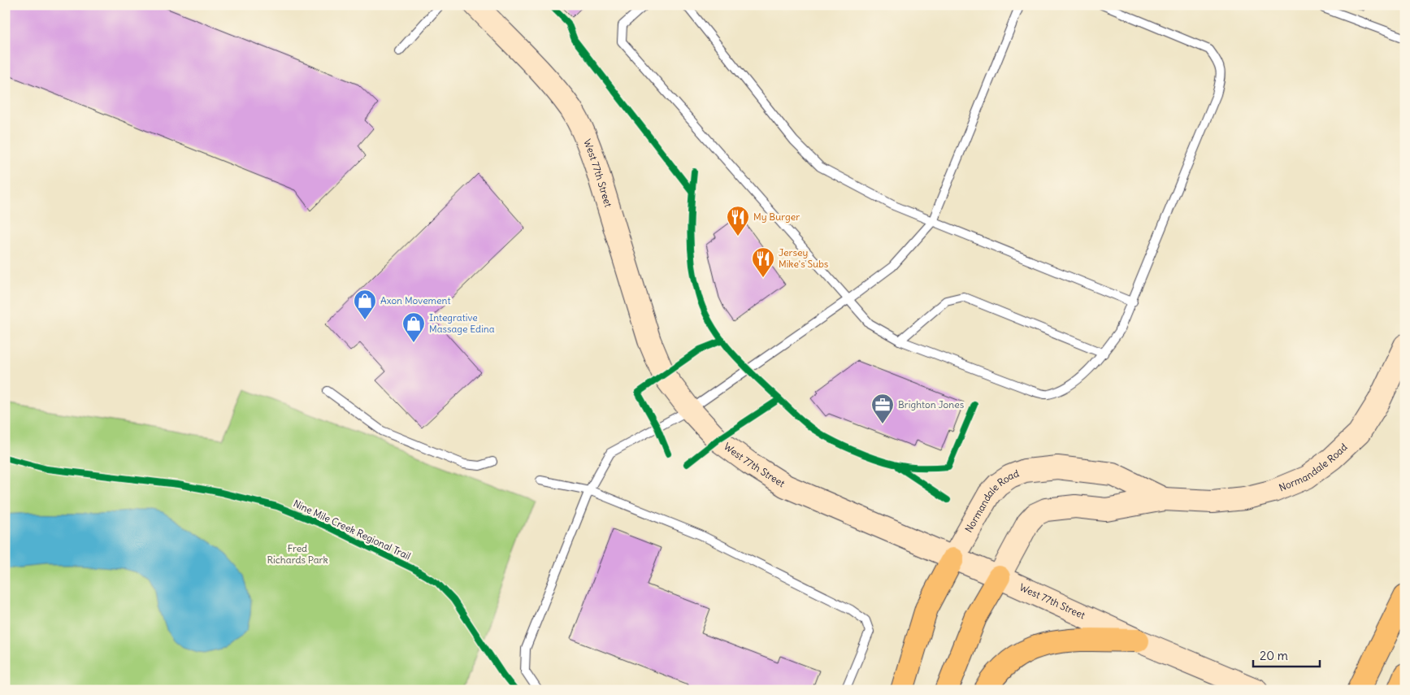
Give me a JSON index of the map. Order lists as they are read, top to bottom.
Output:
{
  "streets": {
    "street": ["West 77th Street", "Normandale Road"],
    "cycle path": ["Nine Mile Creek Regional Trail"]
  },
  "crossings": [
    ["West 77th Street", "Normandale Road"]
  ],
  "parks": ["Fred Richards Park"],
  "places": {
    "restaurant": ["My Burger", "Jersey Mike's Subs"],
    "shop": ["Axon Movement", "Integrative Massage Edina"],
    "office": ["Brighton Jones"]
  },
  "scale_bar": "20 m"
}
